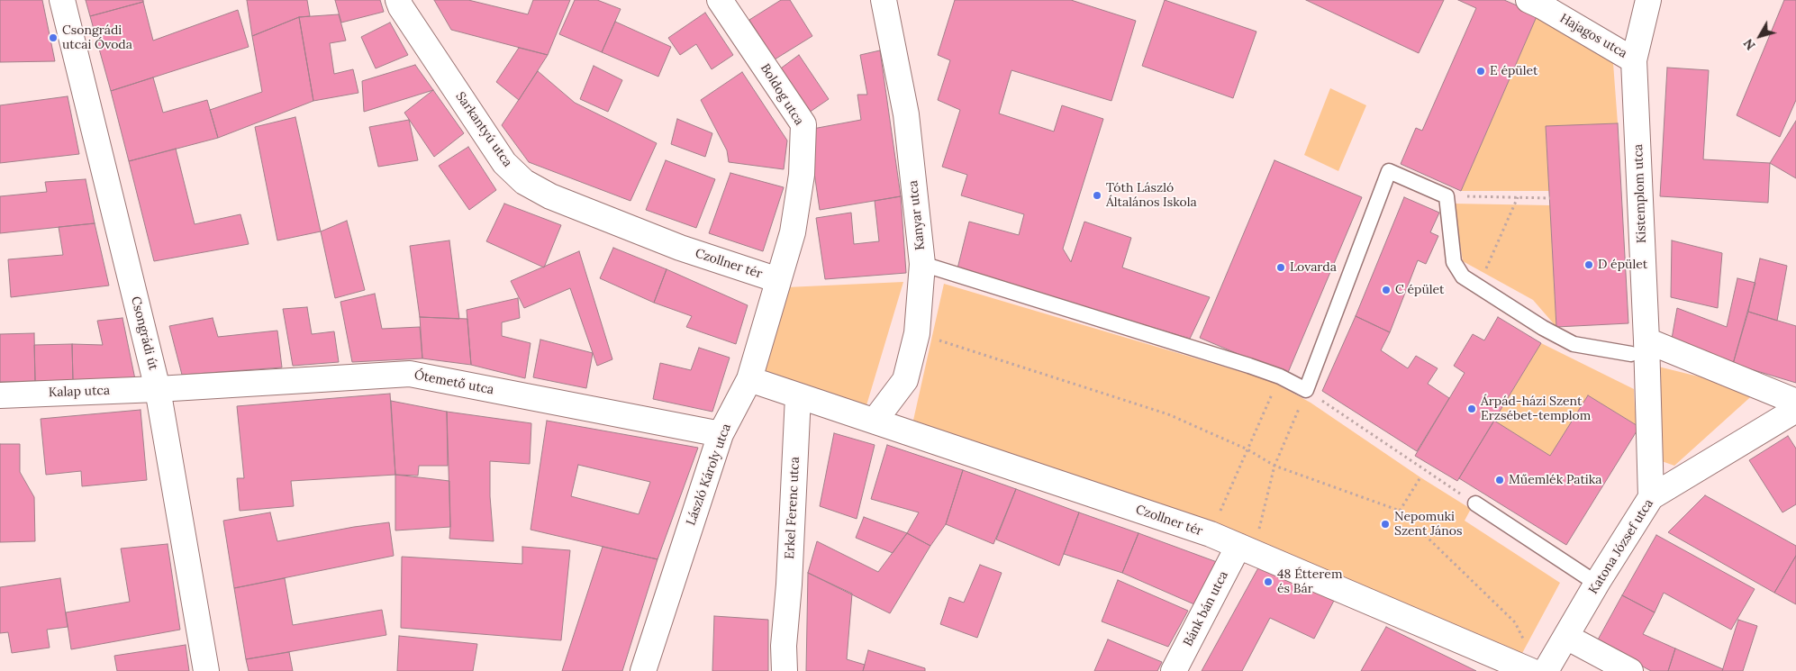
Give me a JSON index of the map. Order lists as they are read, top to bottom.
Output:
{
  "streets": {
    "street": [
      "Hajagos utca",
      "Boldog utca",
      "Sarkantyú utca",
      "Kistemplom utca",
      "Kanyar utca",
      "Czollner tér",
      "Csongrádi út",
      "Ótemető utca",
      "Kalap utca",
      "László Károly utca",
      "Erkel Ferenc utca",
      "Katona József utca",
      "Bánk bán utca"
    ]
  },
  "crossings": [
    ["Hajagos utca", "Kistemplom utca"],
    ["Boldog utca", "Czollner tér"],
    ["Boldog utca", "László Károly utca"],
    ["Sarkantyú utca", "Czollner tér"],
    ["Kistemplom utca", "Katona József utca"],
    ["Kanyar utca", "Czollner tér"],
    ["Czollner tér", "László Károly utca"],
    ["Czollner tér", "Erkel Ferenc utca"],
    ["Czollner tér", "Bánk bán utca"],
    ["Csongrádi út", "Ótemető utca"],
    ["Csongrádi út", "Kalap utca"],
    ["Ótemető utca", "Kalap utca"],
    ["Ótemető utca", "László Károly utca"]
  ],
  "places": [
    "Csongrádi utcai Óvoda",
    "E épület",
    "Tóth László Általános Iskola",
    "D épület",
    "Lovarda",
    "C épület",
    "Árpád-házi Szent Erzsébet-templom",
    "Műemlék Patika",
    "Nepomuki Szent János",
    "48 Étterem és Bár"
  ],
  "north": "bottom left"
}
